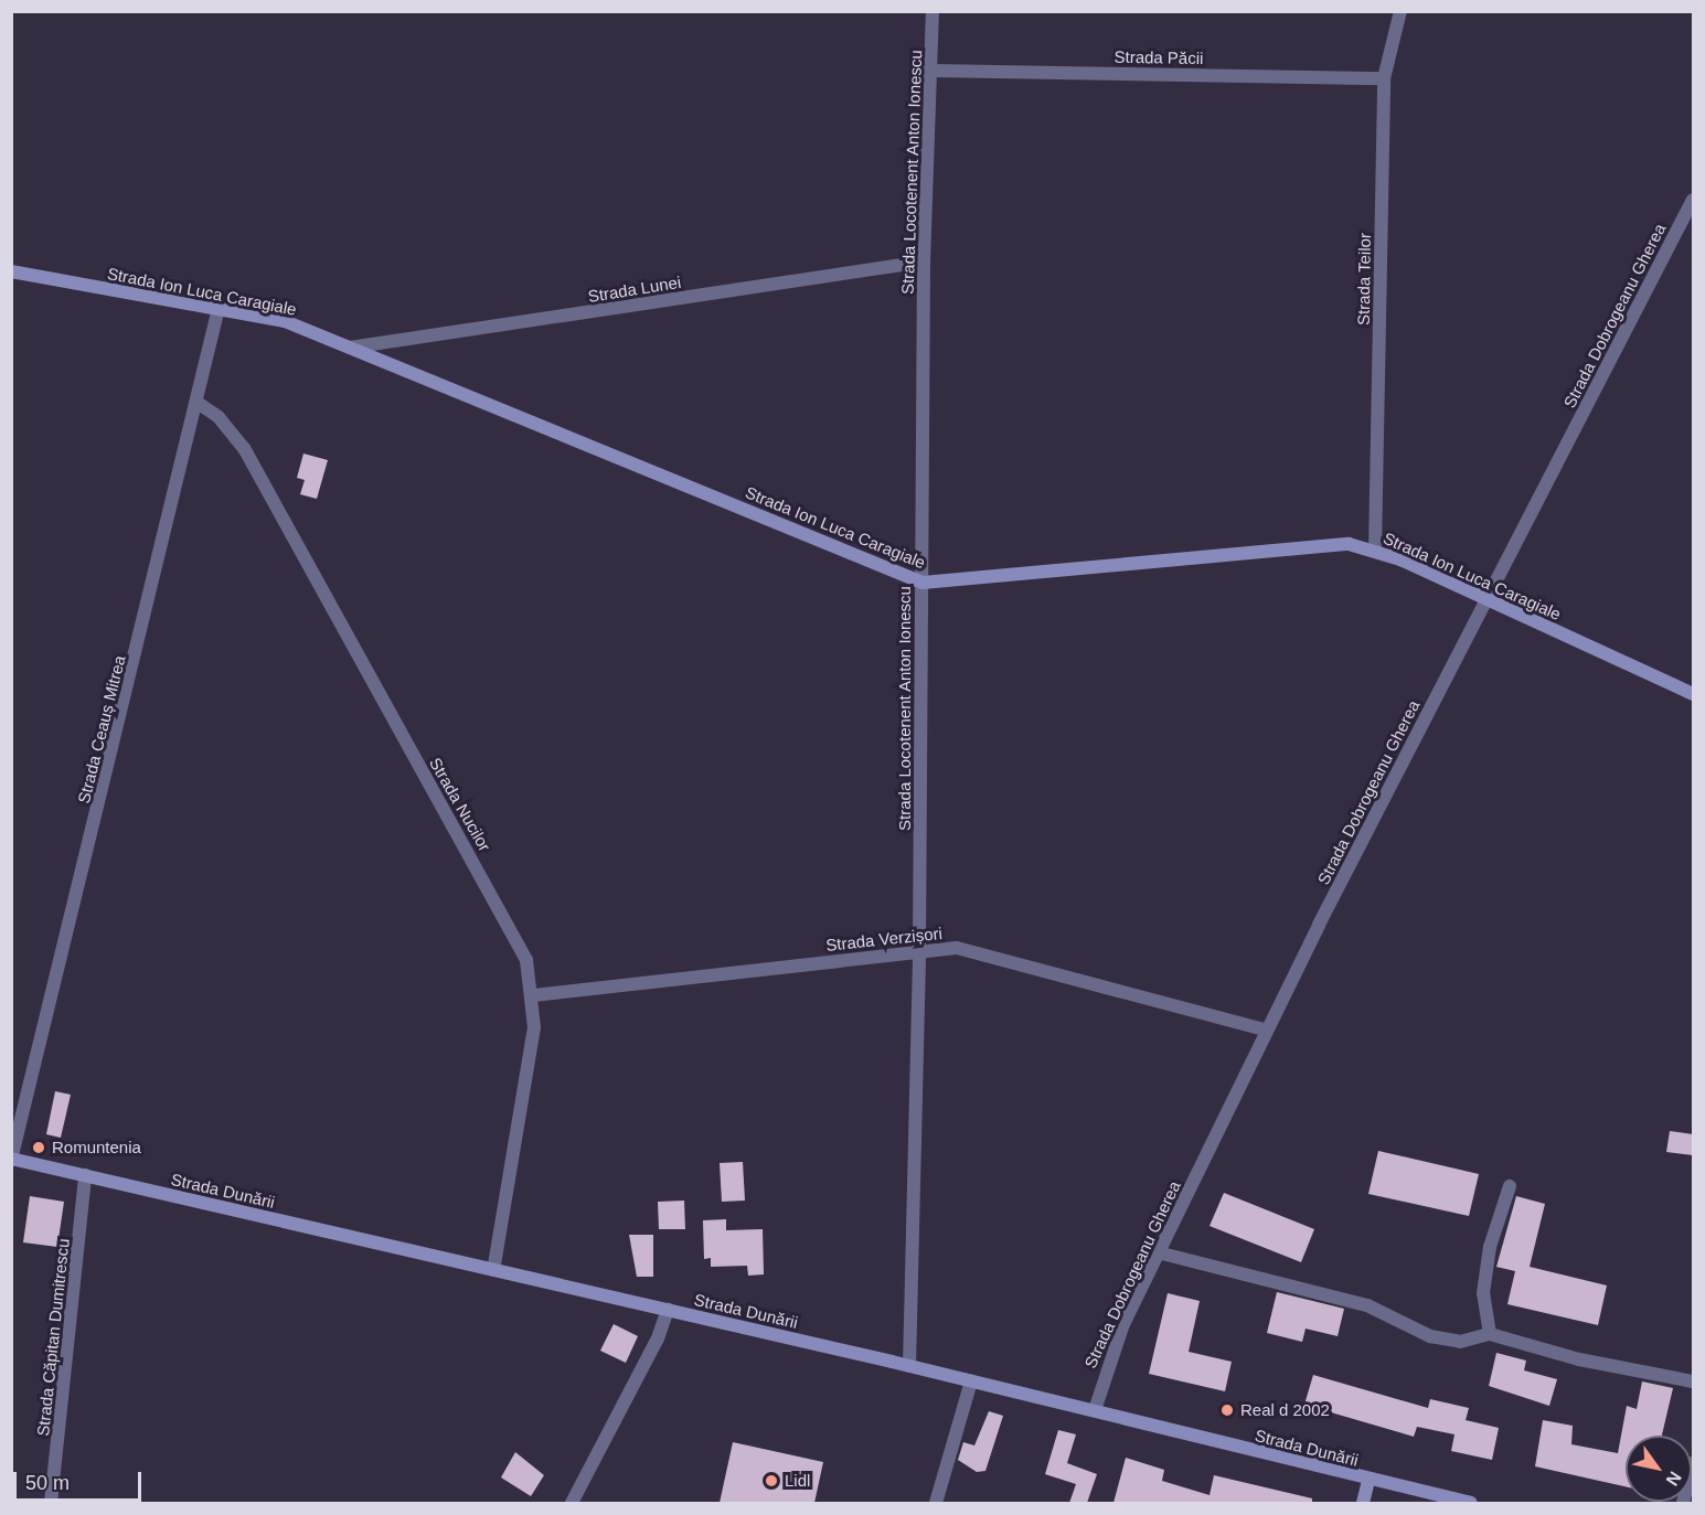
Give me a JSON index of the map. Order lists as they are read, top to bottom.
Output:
{
  "streets": {
    "street": [
      "Strada Păcii",
      "Strada Locotenent Anton Ionescu",
      "Strada Teilor",
      "Strada Lunei",
      "Strada Ion Luca Caragiale",
      "Strada Dobrogeanu Gherea",
      "Strada Ceauș Mitrea",
      "Strada Nucilor",
      "Strada Verzișori",
      "Strada Dunării",
      "Strada Căpitan Dumitrescu"
    ]
  },
  "crossings": [
    ["Strada Păcii", "Strada Locotenent Anton Ionescu"],
    ["Strada Păcii", "Strada Teilor"],
    ["Strada Locotenent Anton Ionescu", "Strada Lunei"],
    ["Strada Locotenent Anton Ionescu", "Strada Ion Luca Caragiale"],
    ["Strada Locotenent Anton Ionescu", "Strada Verzișori"],
    ["Strada Locotenent Anton Ionescu", "Strada Dunării"],
    ["Strada Teilor", "Strada Ion Luca Caragiale"],
    ["Strada Lunei", "Strada Ion Luca Caragiale"],
    ["Strada Ion Luca Caragiale", "Strada Dobrogeanu Gherea"],
    ["Strada Ion Luca Caragiale", "Strada Ceauș Mitrea"],
    ["Strada Dobrogeanu Gherea", "Strada Verzișori"],
    ["Strada Dobrogeanu Gherea", "Strada Dunării"],
    ["Strada Ceauș Mitrea", "Strada Nucilor"],
    ["Strada Ceauș Mitrea", "Strada Dunării"],
    ["Strada Nucilor", "Strada Verzișori"],
    ["Strada Nucilor", "Strada Dunării"],
    ["Strada Dunării", "Strada Căpitan Dumitrescu"]
  ],
  "places": ["Romuntenia", "Real d 2002", "Lidl"],
  "scale_bar": "50 m",
  "north": "bottom right"
}
